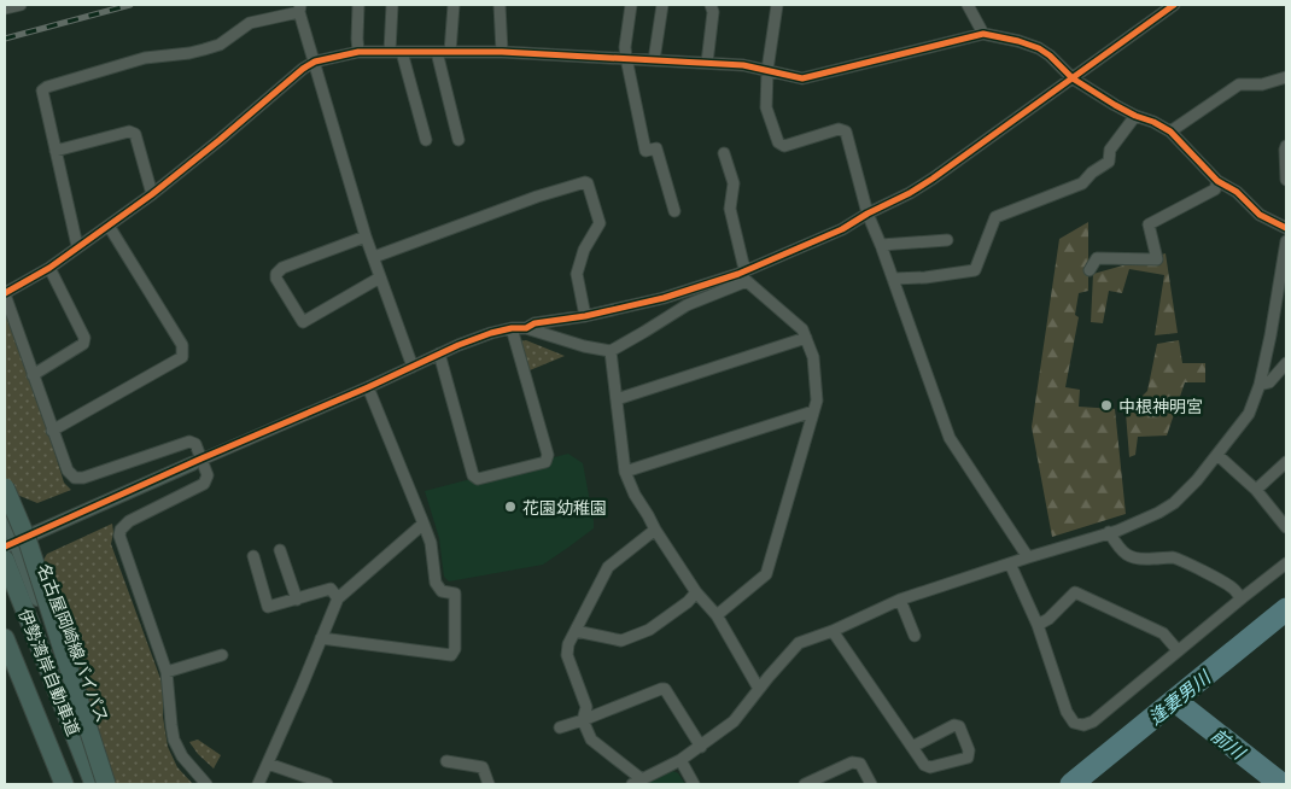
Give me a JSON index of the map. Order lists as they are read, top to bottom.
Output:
{
  "streets": {
    "highway": ["伊勢湾岸自動車道"],
    "main road": ["名古屋岡崎線バイパス"]
  },
  "water": ["逢妻男川", "前川"],
  "places": ["中根神明宮", "花園幼稚園"]
}
